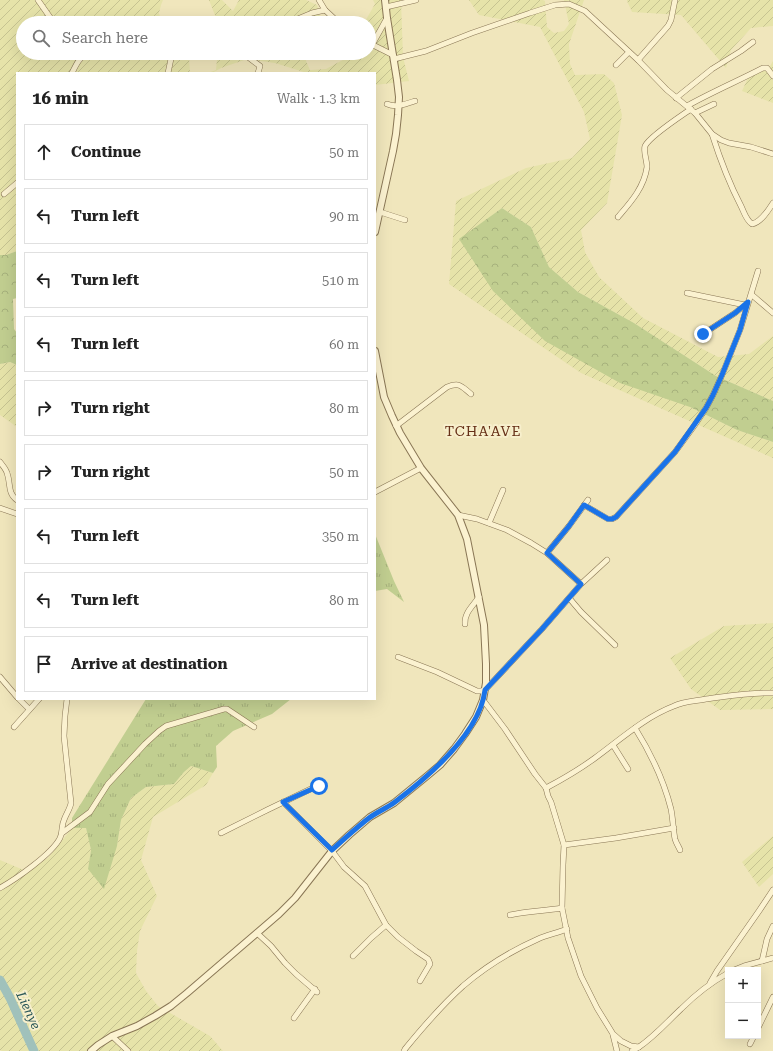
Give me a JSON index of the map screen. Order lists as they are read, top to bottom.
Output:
{
  "districts": ["TCHA'AVE"],
  "water": ["Lienye"],
  "page": {
    "search": "Search here",
    "heading": ["16 min", "Walk · 1.3 km"],
    "list": [
      ["Continue", "50 m"],
      ["Turn left", "90 m"],
      ["Turn left", "510 m"],
      ["Turn left", "60 m"],
      ["Turn right", "80 m"],
      ["Turn right", "50 m"],
      ["Turn left", "350 m"],
      ["Turn left", "80 m"],
      "Arrive at destination"
    ],
    "map_buttons": ["+", "−"]
  }
}
